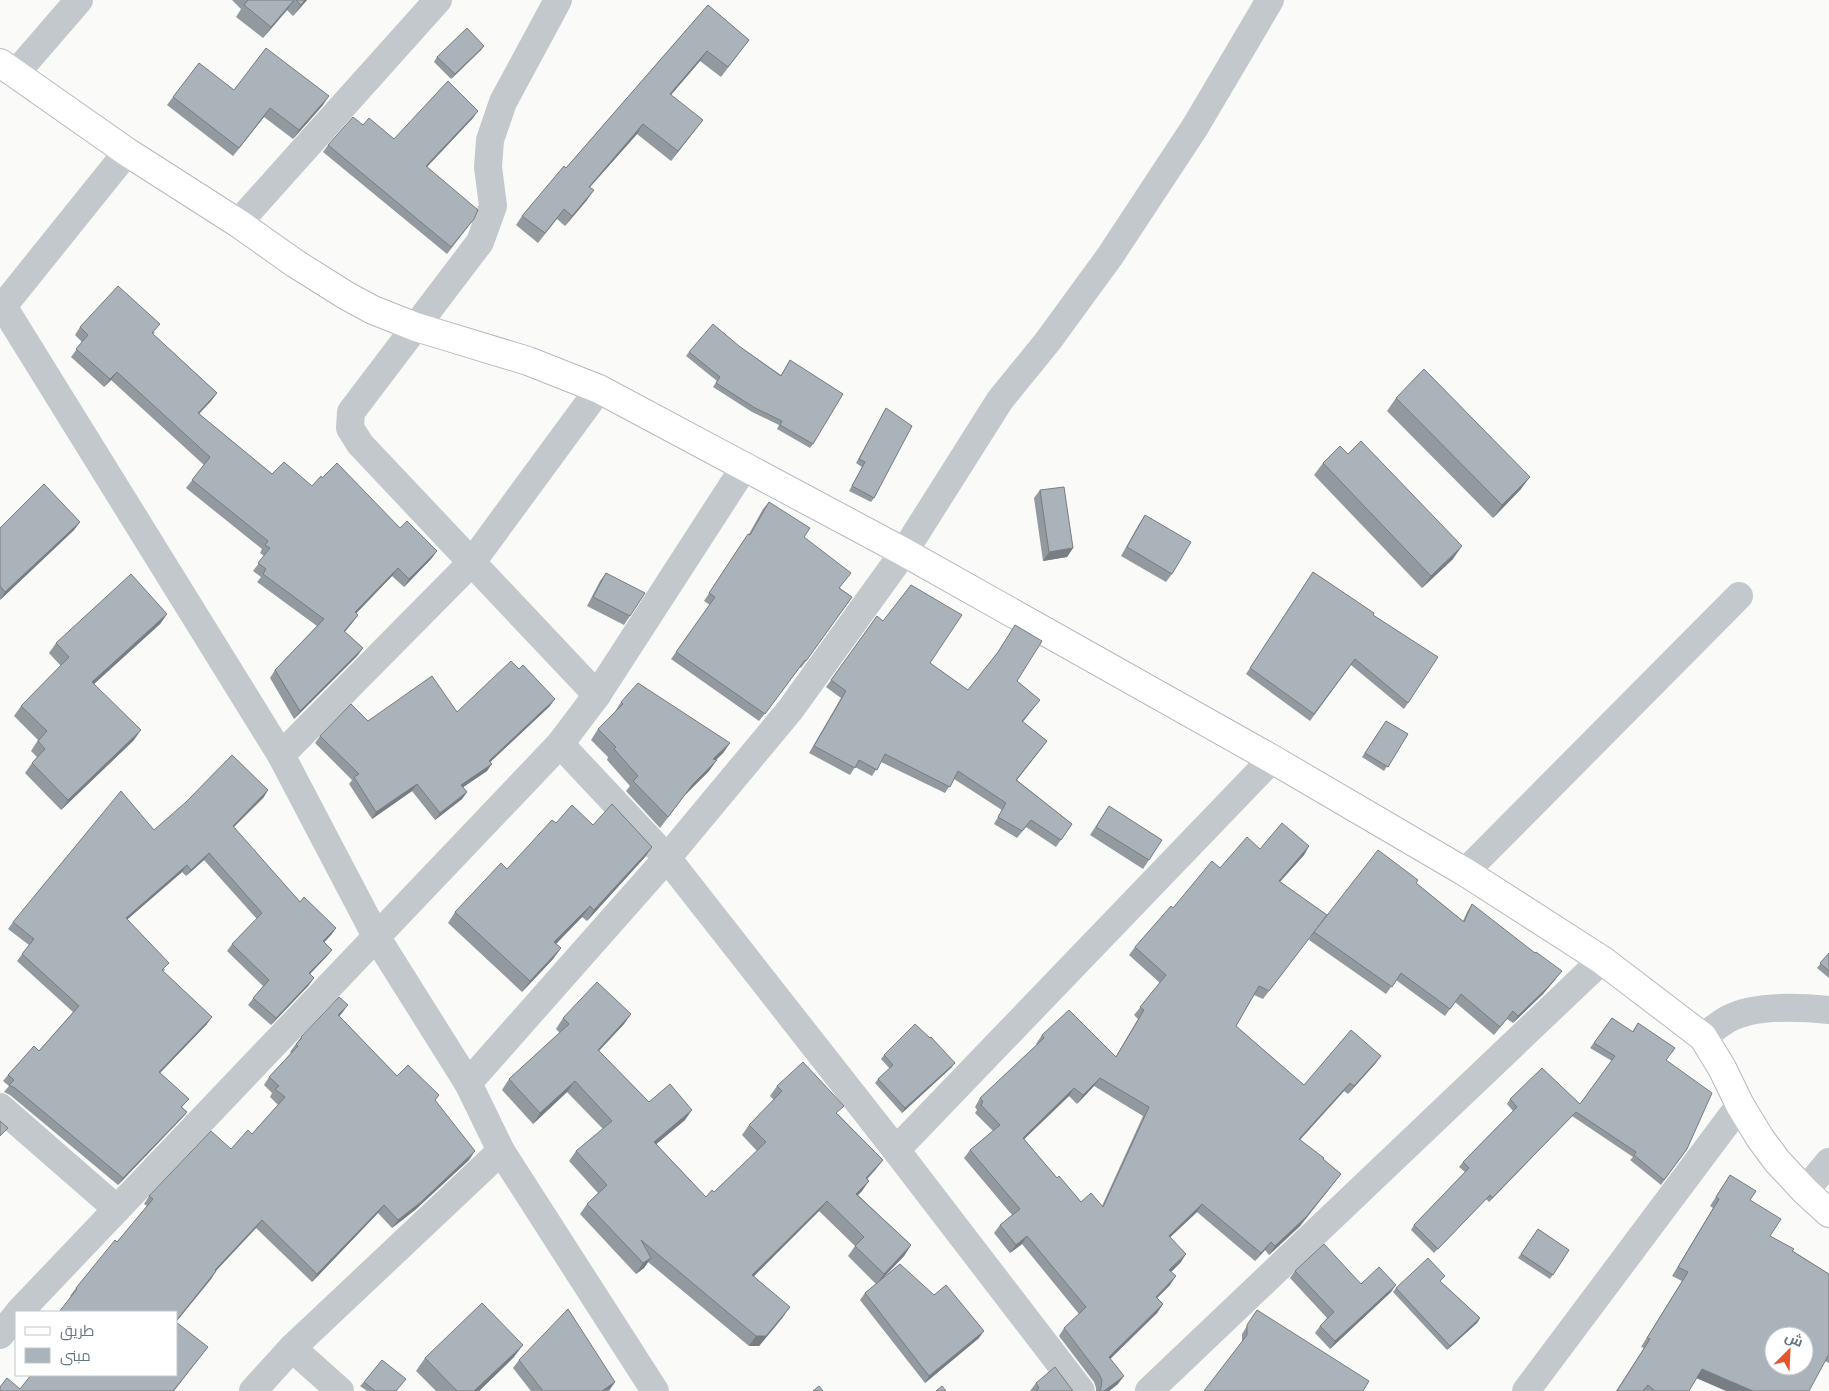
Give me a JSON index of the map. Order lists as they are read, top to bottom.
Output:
{
  "legend": ["طريق", "مبنى"],
  "north": "top right"
}
